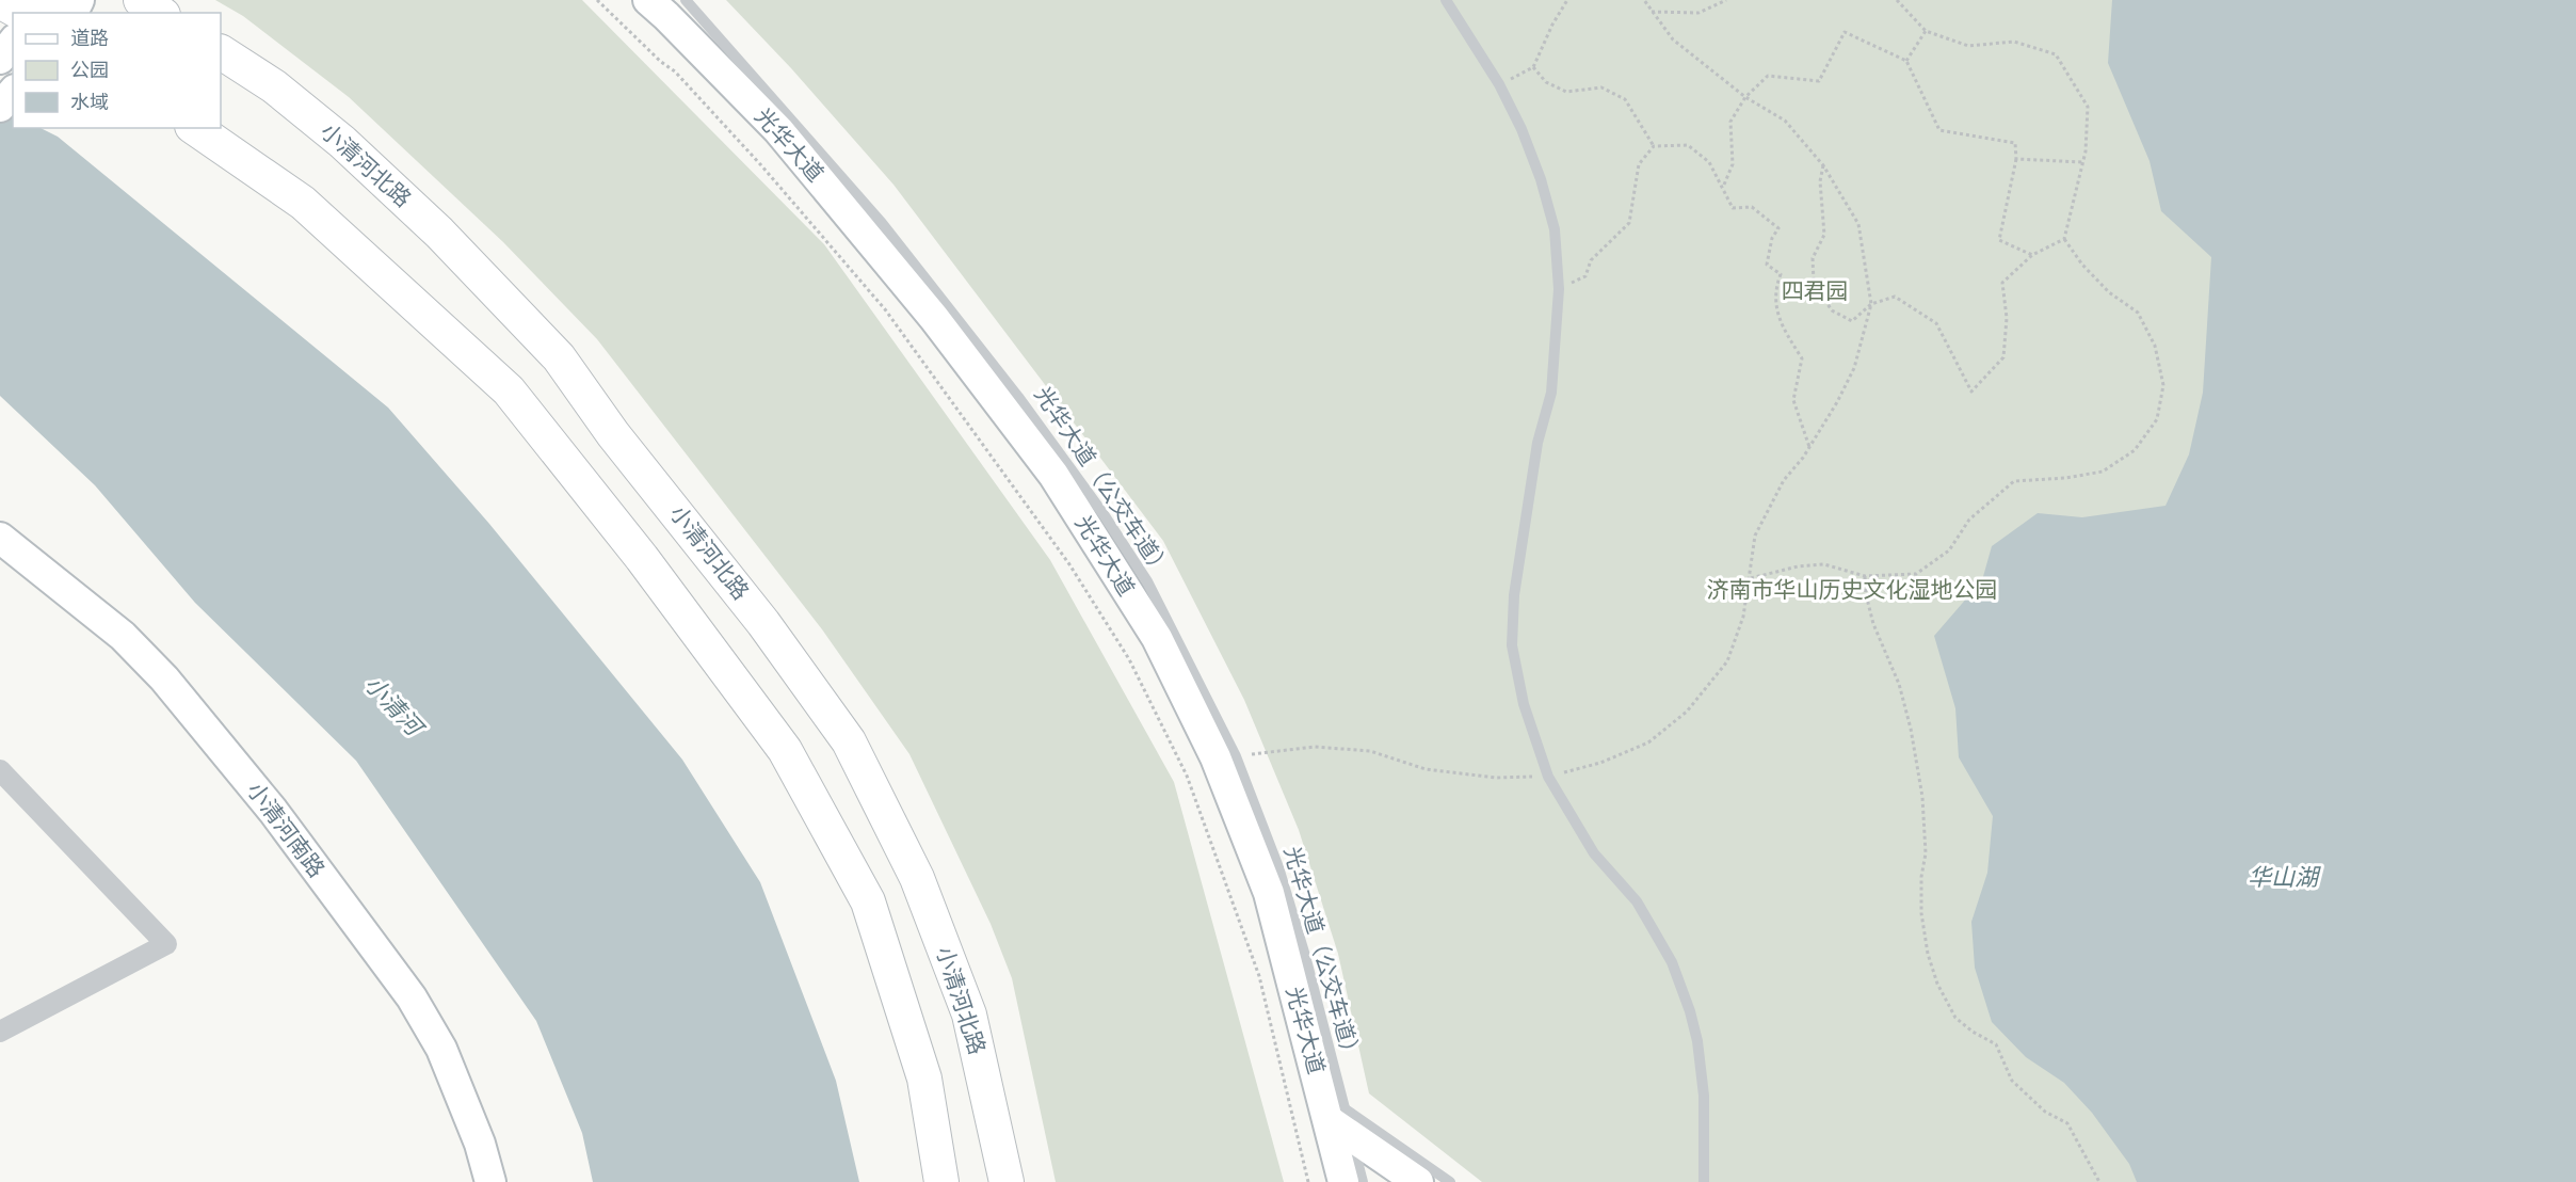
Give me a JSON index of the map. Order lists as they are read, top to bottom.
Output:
{
  "streets": {
    "main road": ["光华大道", "小清河北路", "小清河南路"],
    "lane": ["光华大道（公交车道）"]
  },
  "crossings": [
    ["光华大道", "光华大道（公交车道）"]
  ],
  "water": ["小清河", "华山湖"],
  "parks": ["四君园", "济南市华山历史文化湿地公园"],
  "legend": ["道路", "公园", "水域"]
}
